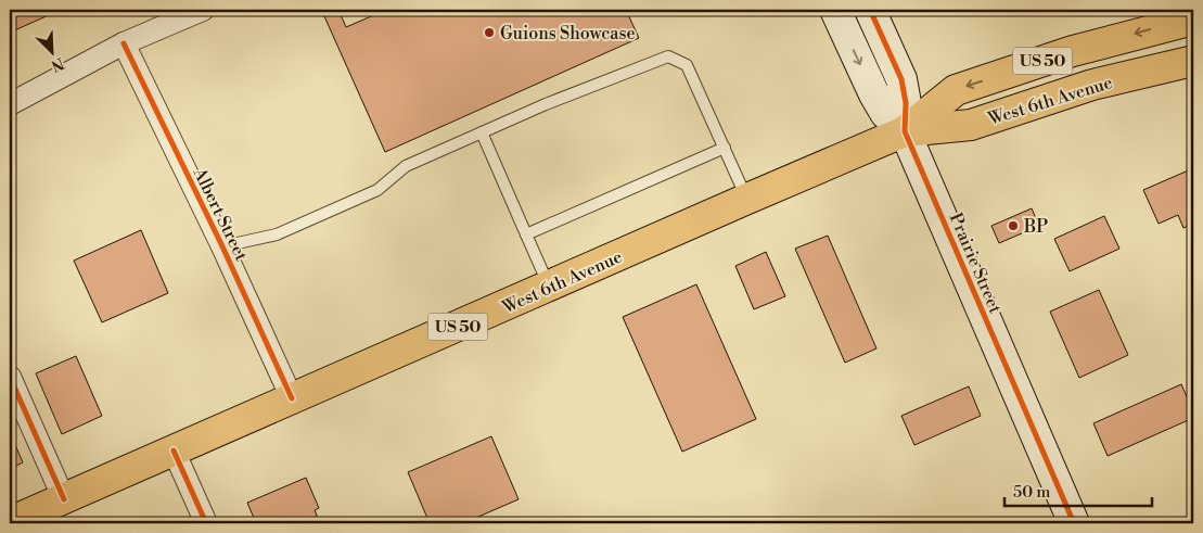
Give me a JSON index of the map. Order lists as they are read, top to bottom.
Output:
{
  "streets": {
    "main road": ["US 50", "West 6th Avenue"],
    "street": ["Albert Street", "Prairie Street"]
  },
  "crossings": [
    ["West 6th Avenue", "Albert Street"],
    ["West 6th Avenue", "Prairie Street"]
  ],
  "places": ["Guions Showcase", "BP"],
  "scale_bar": "50 m",
  "north": "bottom right"
}
